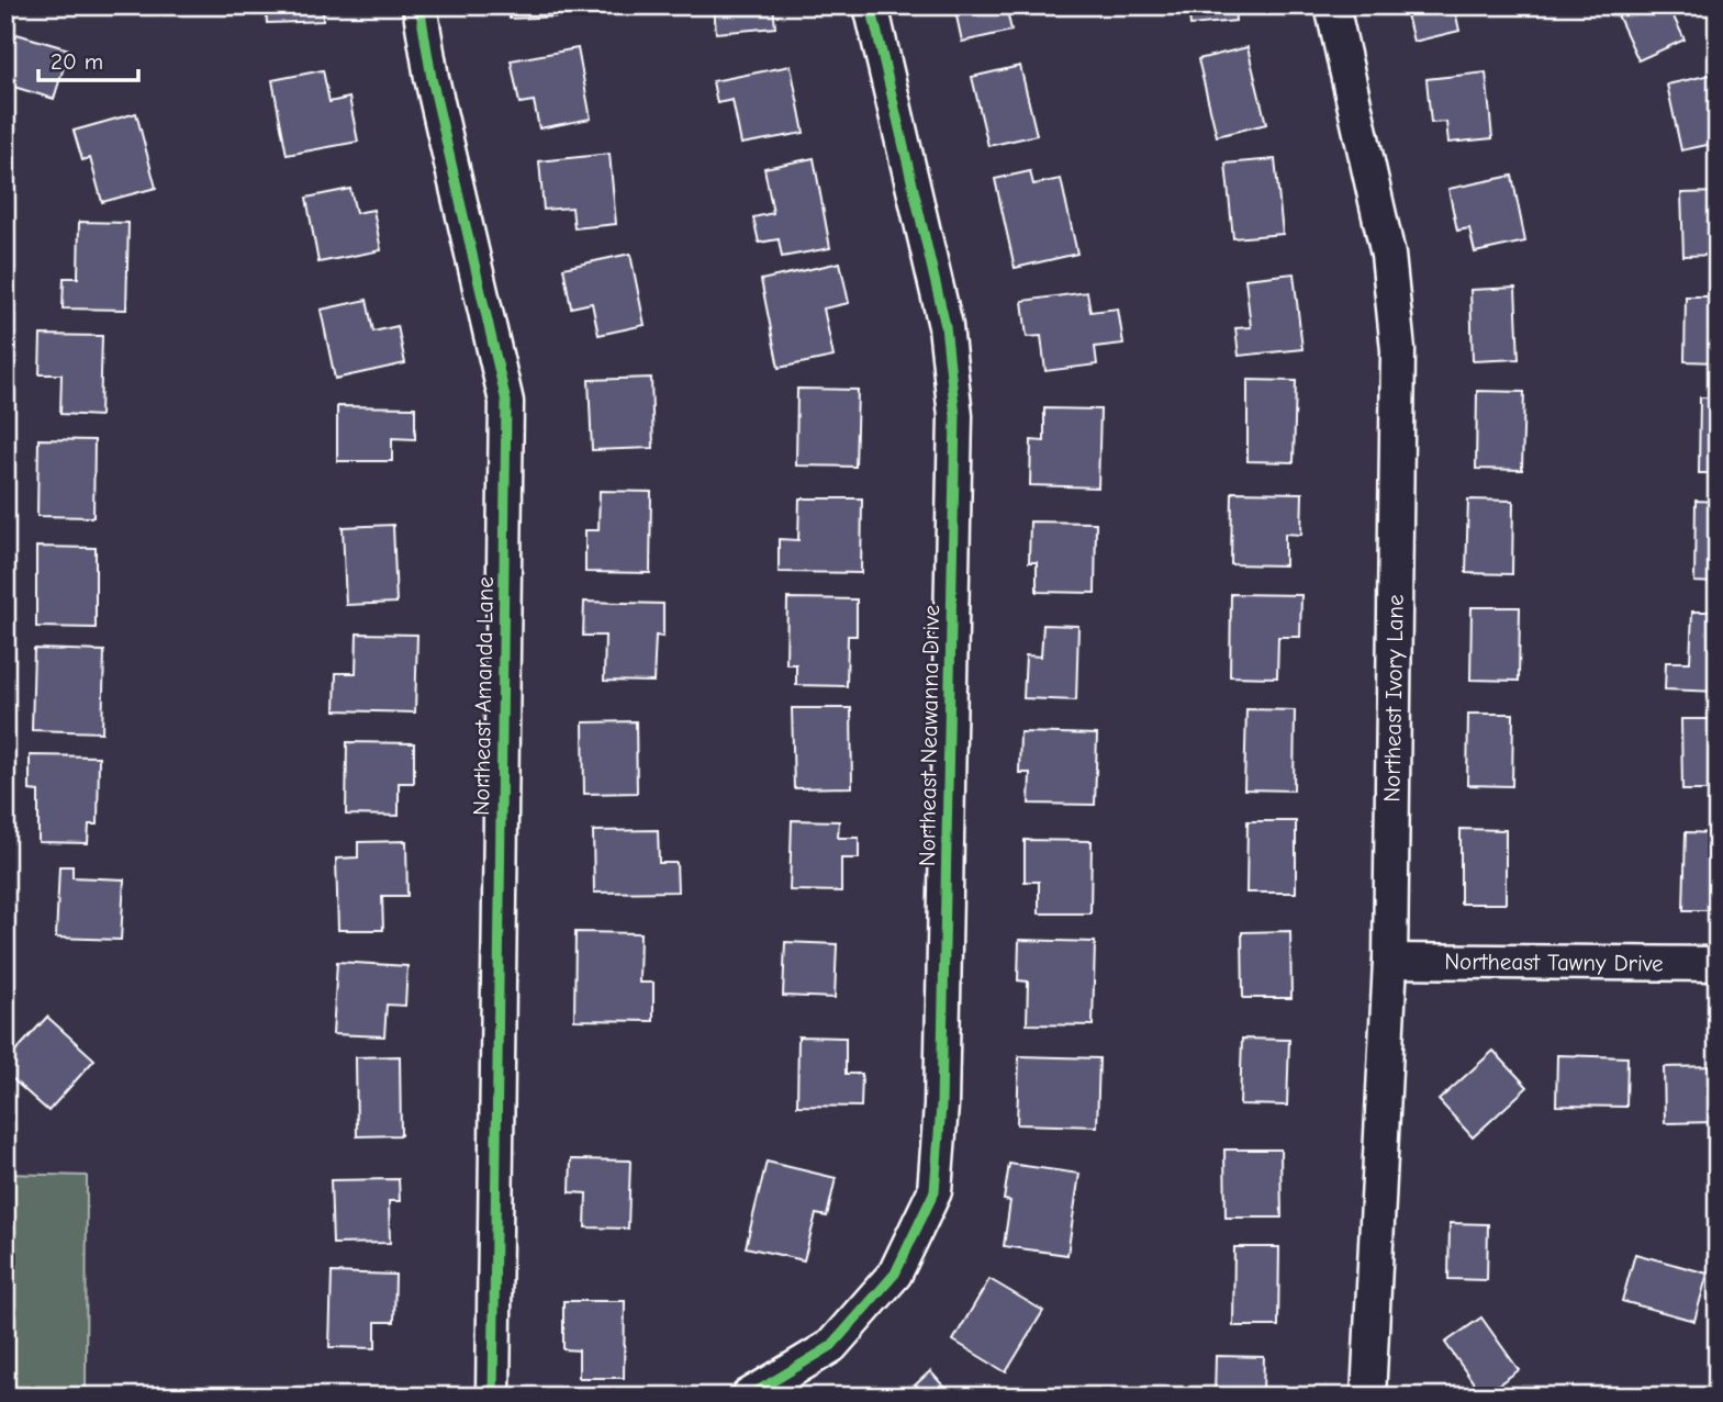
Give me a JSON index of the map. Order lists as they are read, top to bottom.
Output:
{
  "streets": {
    "street": [
      "Northeast Amanda Lane",
      "Northeast Ivory Lane",
      "Northeast Neawanna Drive",
      "Northeast Tawny Drive"
    ]
  },
  "crossings": [
    ["Northeast Ivory Lane", "Northeast Tawny Drive"]
  ],
  "scale_bar": "20 m"
}
